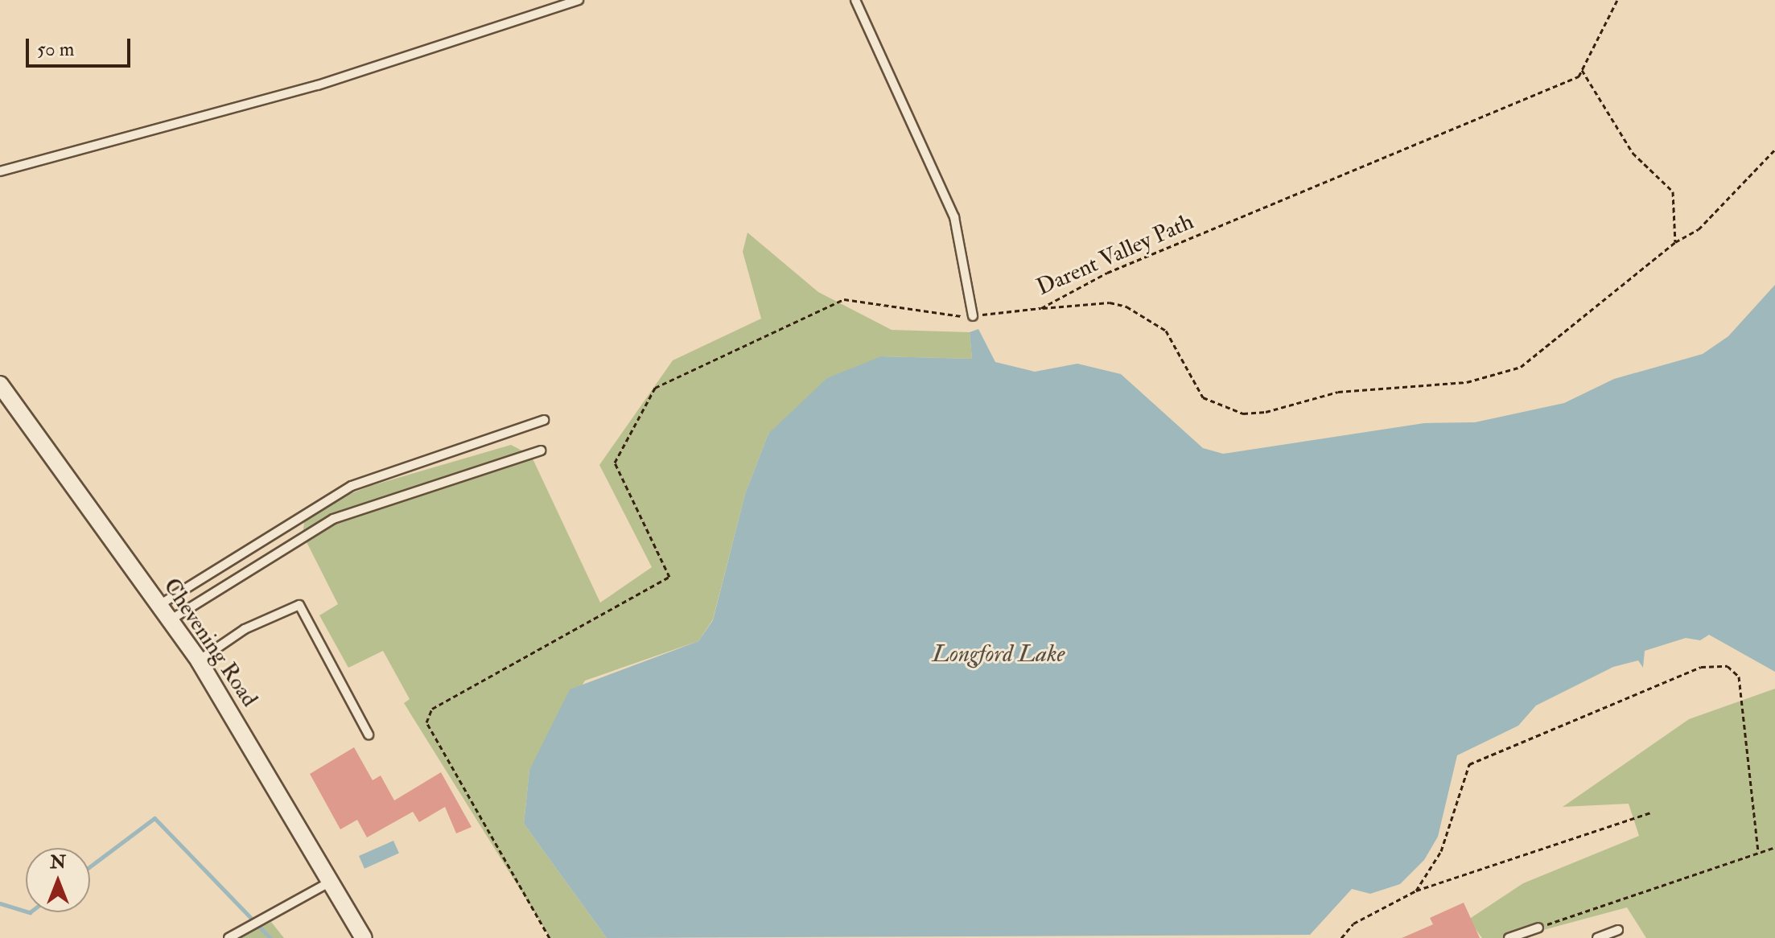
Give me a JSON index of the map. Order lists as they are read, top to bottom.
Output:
{
  "streets": {
    "street": ["Chevening Road"],
    "path": ["Darent Valley Path"]
  },
  "water": ["Longford Lake"],
  "scale_bar": "50 m",
  "north": "top"
}
